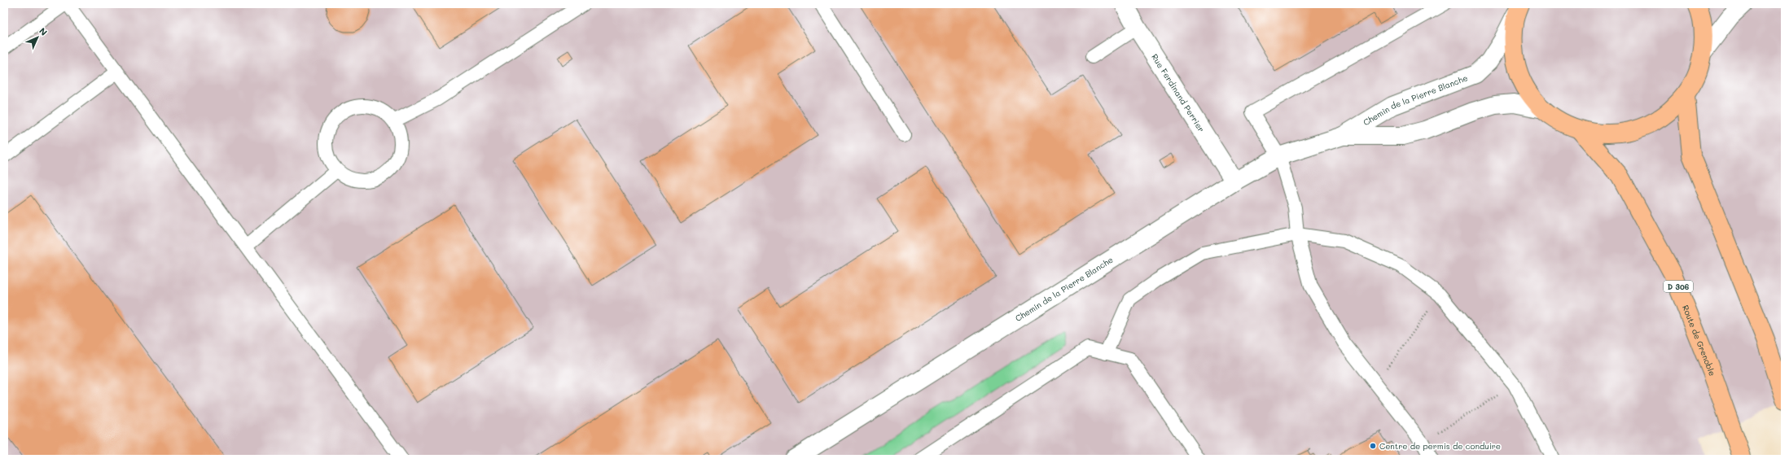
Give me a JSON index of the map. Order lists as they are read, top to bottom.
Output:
{
  "streets": {
    "main road": ["D 306", "Route de Grenoble"],
    "street": ["Rue Ferdinand Perrier", "Chemin de la Pierre Blanche"]
  },
  "crossings": [
    ["Rue Ferdinand Perrier", "Chemin de la Pierre Blanche"]
  ],
  "places": ["Centre de permis de conduire"],
  "north": "top right"
}
